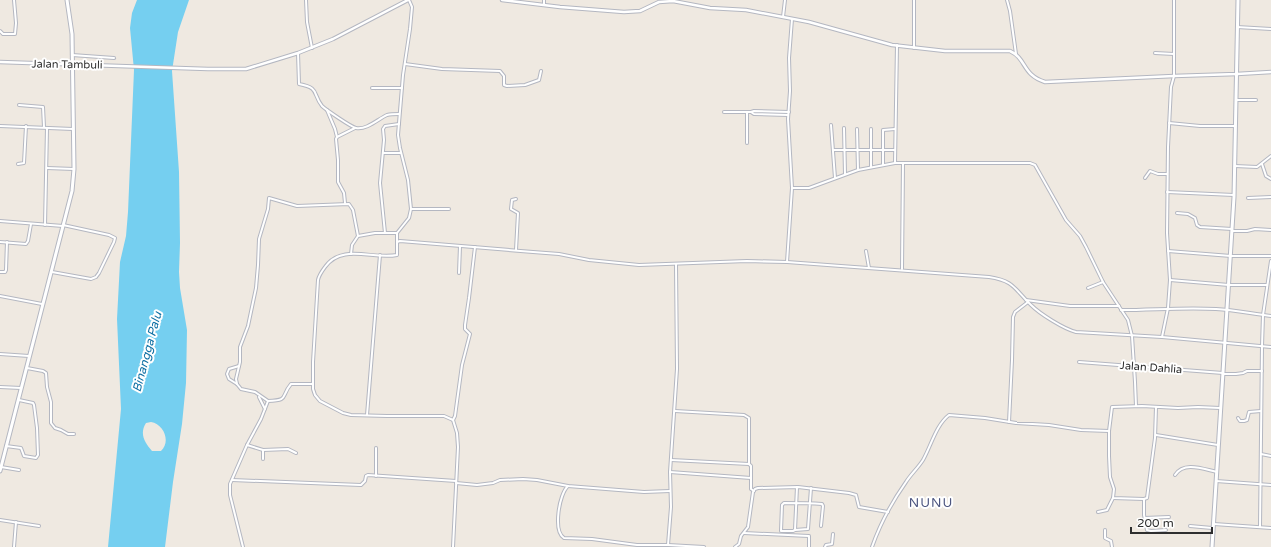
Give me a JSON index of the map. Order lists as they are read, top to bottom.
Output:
{
  "streets": {
    "street": ["Jalan Tambuli", "Jalan Dahlia"]
  },
  "districts": ["NUNU"],
  "water": ["Binangga Palu"],
  "scale_bar": "200 m"
}
